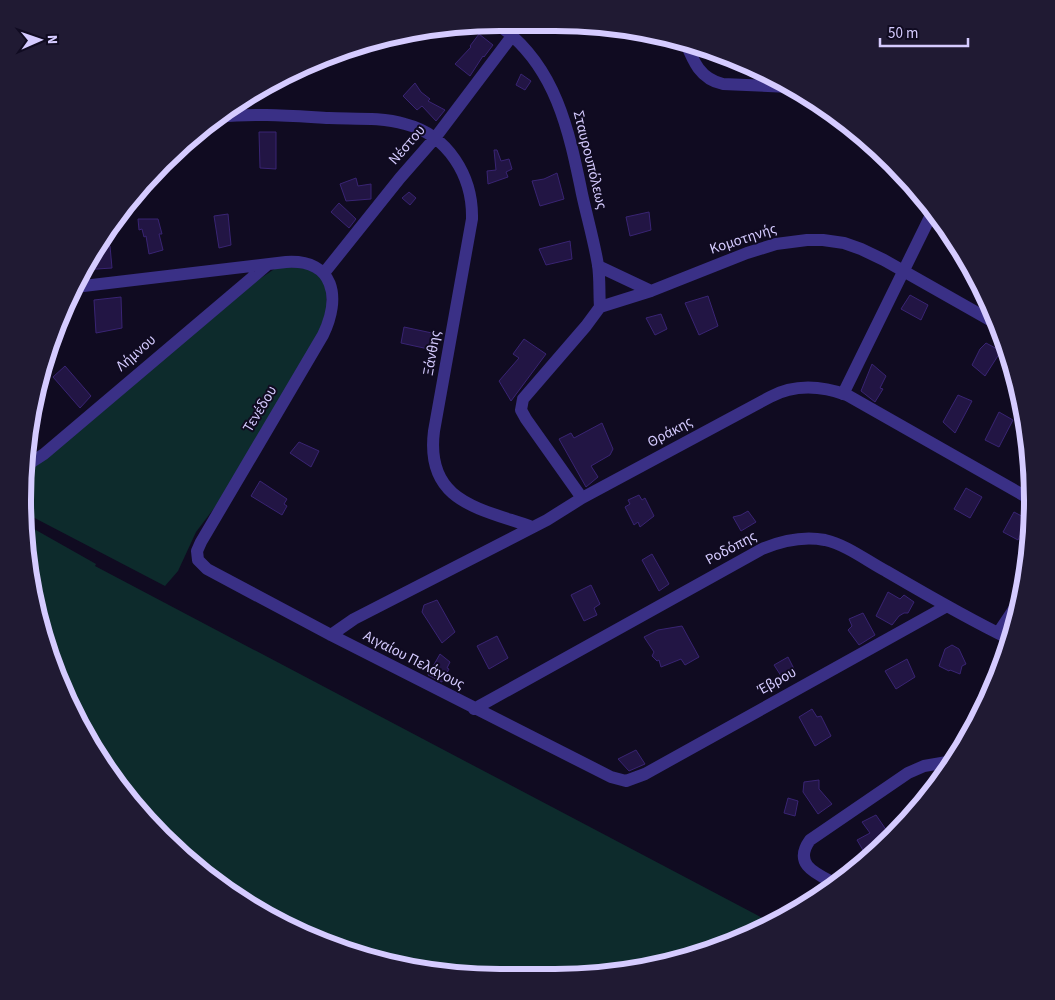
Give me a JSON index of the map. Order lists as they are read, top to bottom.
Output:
{
  "streets": {
    "street": [
      "Νέστου",
      "Σταυρουπόλεως",
      "Κομοτηνής",
      "Λήμνου",
      "Ξάνθης",
      "Τενέδου",
      "Θράκης",
      "Ροδόπης",
      "Αιγαίου Πελάγους",
      "Έβρου"
    ]
  },
  "crossings": [
    ["Νέστου", "Σταυρουπόλεως"],
    ["Νέστου", "Ξάνθης"],
    ["Νέστου", "Τενέδου"],
    ["Σταυρουπόλεως", "Κομοτηνής"],
    ["Ξάνθης", "Θράκης"],
    ["Τενέδου", "Αιγαίου Πελάγους"],
    ["Θράκης", "Αιγαίου Πελάγους"],
    ["Ροδόπης", "Αιγαίου Πελάγους"],
    ["Ροδόπης", "Έβρου"],
    ["Αιγαίου Πελάγους", "Έβρου"]
  ],
  "scale_bar": "50 m",
  "north": "right"
}
